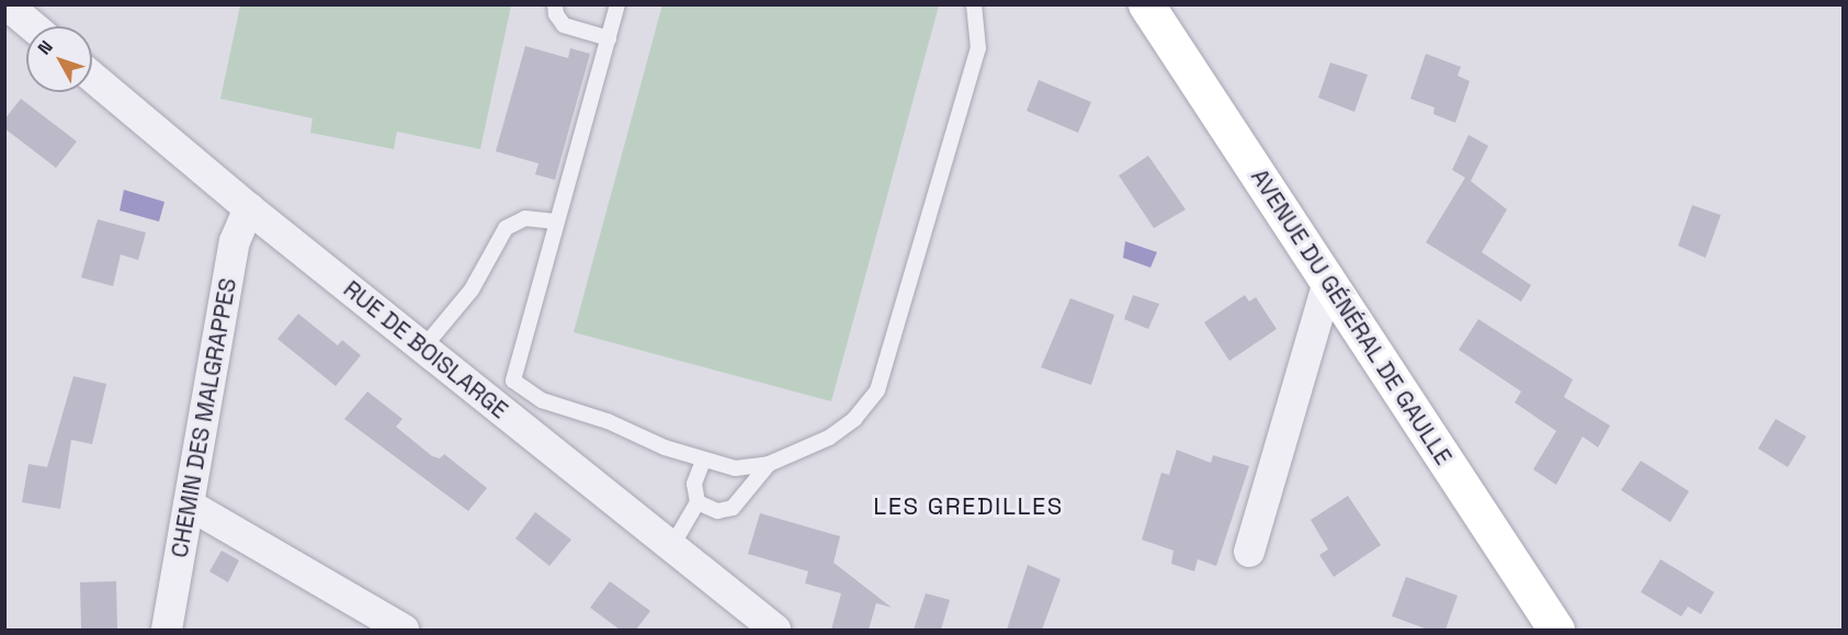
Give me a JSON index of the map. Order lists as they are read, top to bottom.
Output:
{
  "streets": {
    "main road": ["AVENUE DU GÉNÉRAL DE GAULLE"],
    "street": ["RUE DE BOISLARGE", "CHEMIN DES MALGRAPPES"]
  },
  "crossings": [
    ["RUE DE BOISLARGE", "CHEMIN DES MALGRAPPES"]
  ],
  "districts": ["LES GREDILLES"],
  "north": "top left"
}
